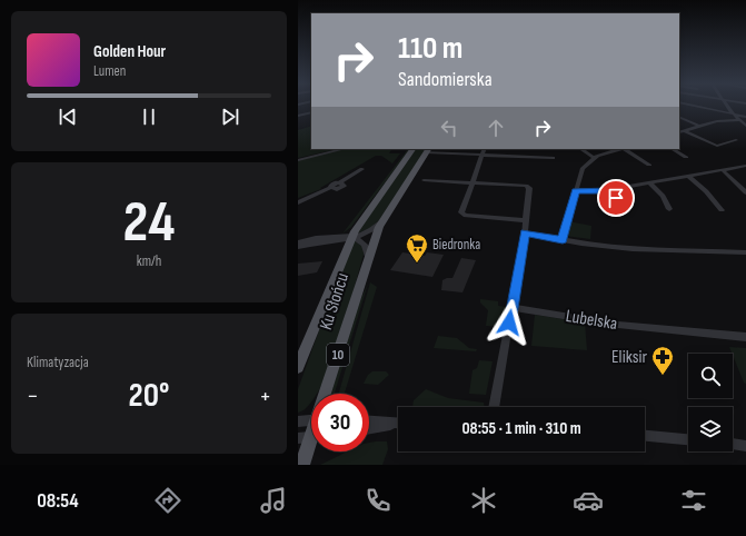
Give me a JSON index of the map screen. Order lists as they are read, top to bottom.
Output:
{
  "streets": {
    "main road": ["Ku Słońcu", "10"],
    "street": ["Lubelska"]
  },
  "places": {
    "supermarket": ["Biedronka"],
    "pharmacy": ["Eliksir"]
  },
  "page": {
    "turn": ["110 m", "Sandomierska"],
    "song": ["Golden Hour", "Lumen"],
    "tile": [
      ["24", "km/h"],
      "Klimatyzacja"
    ],
    "heat": ["−", "20°", "+"],
    "limit": "30",
    "trip": "08:55 · 1 min · 310 m",
    "tabs": "08:54"
  }
}
